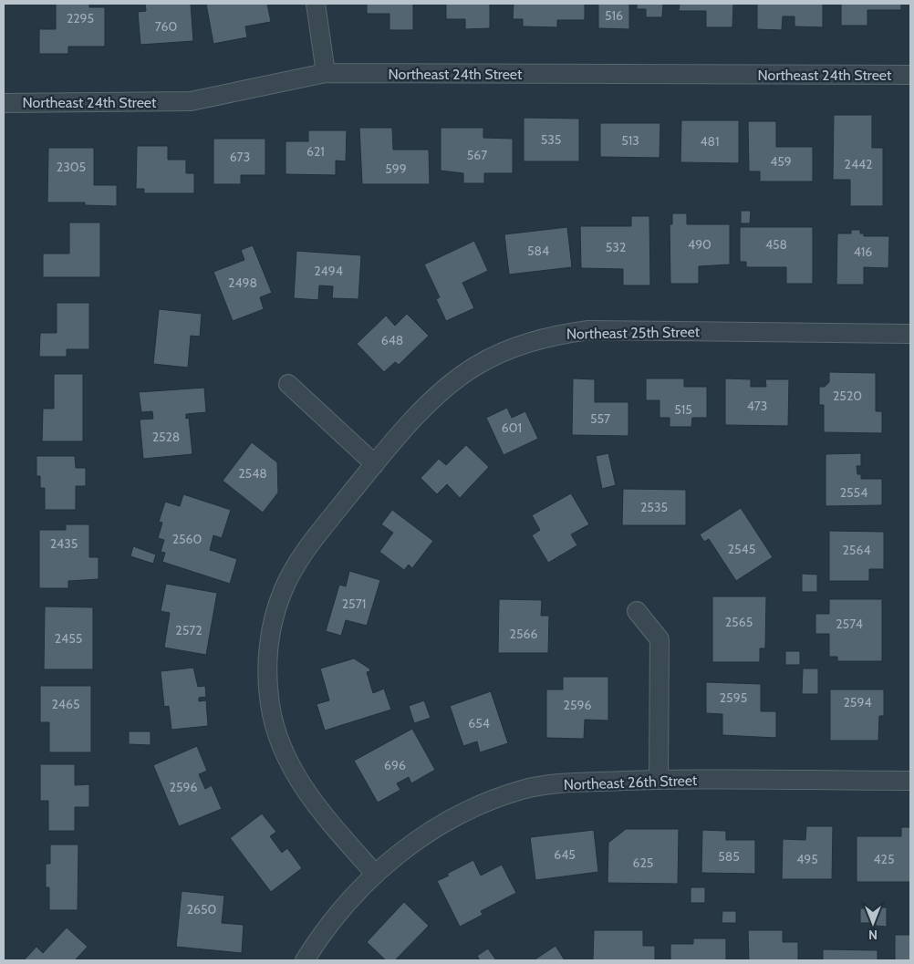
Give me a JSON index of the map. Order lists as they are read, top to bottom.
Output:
{
  "streets": {
    "street": ["Northeast 24th Street", "Northeast 25th Street", "Northeast 26th Street"]
  },
  "crossings": [
    ["Northeast 25th Street", "Northeast 26th Street"]
  ],
  "house_numbers": [
    "516",
    "2295",
    "760",
    "535",
    "513",
    "481",
    "621",
    "567",
    "673",
    "459",
    "2442",
    "2305",
    "599",
    "490",
    "458",
    "532",
    "584",
    "416",
    "2494",
    "2498",
    "648",
    "2520",
    "473",
    "515",
    "557",
    "601",
    "2528",
    "2548",
    "2554",
    "2535",
    "2560",
    "2435",
    "2545",
    "2564",
    "2571",
    "2565",
    "2574",
    "2572",
    "2566",
    "2455",
    "2595",
    "2594",
    "2465",
    "2596",
    "654",
    "696",
    "2596",
    "645",
    "585",
    "495",
    "425",
    "625",
    "2650"
  ],
  "north": "bottom"
}
